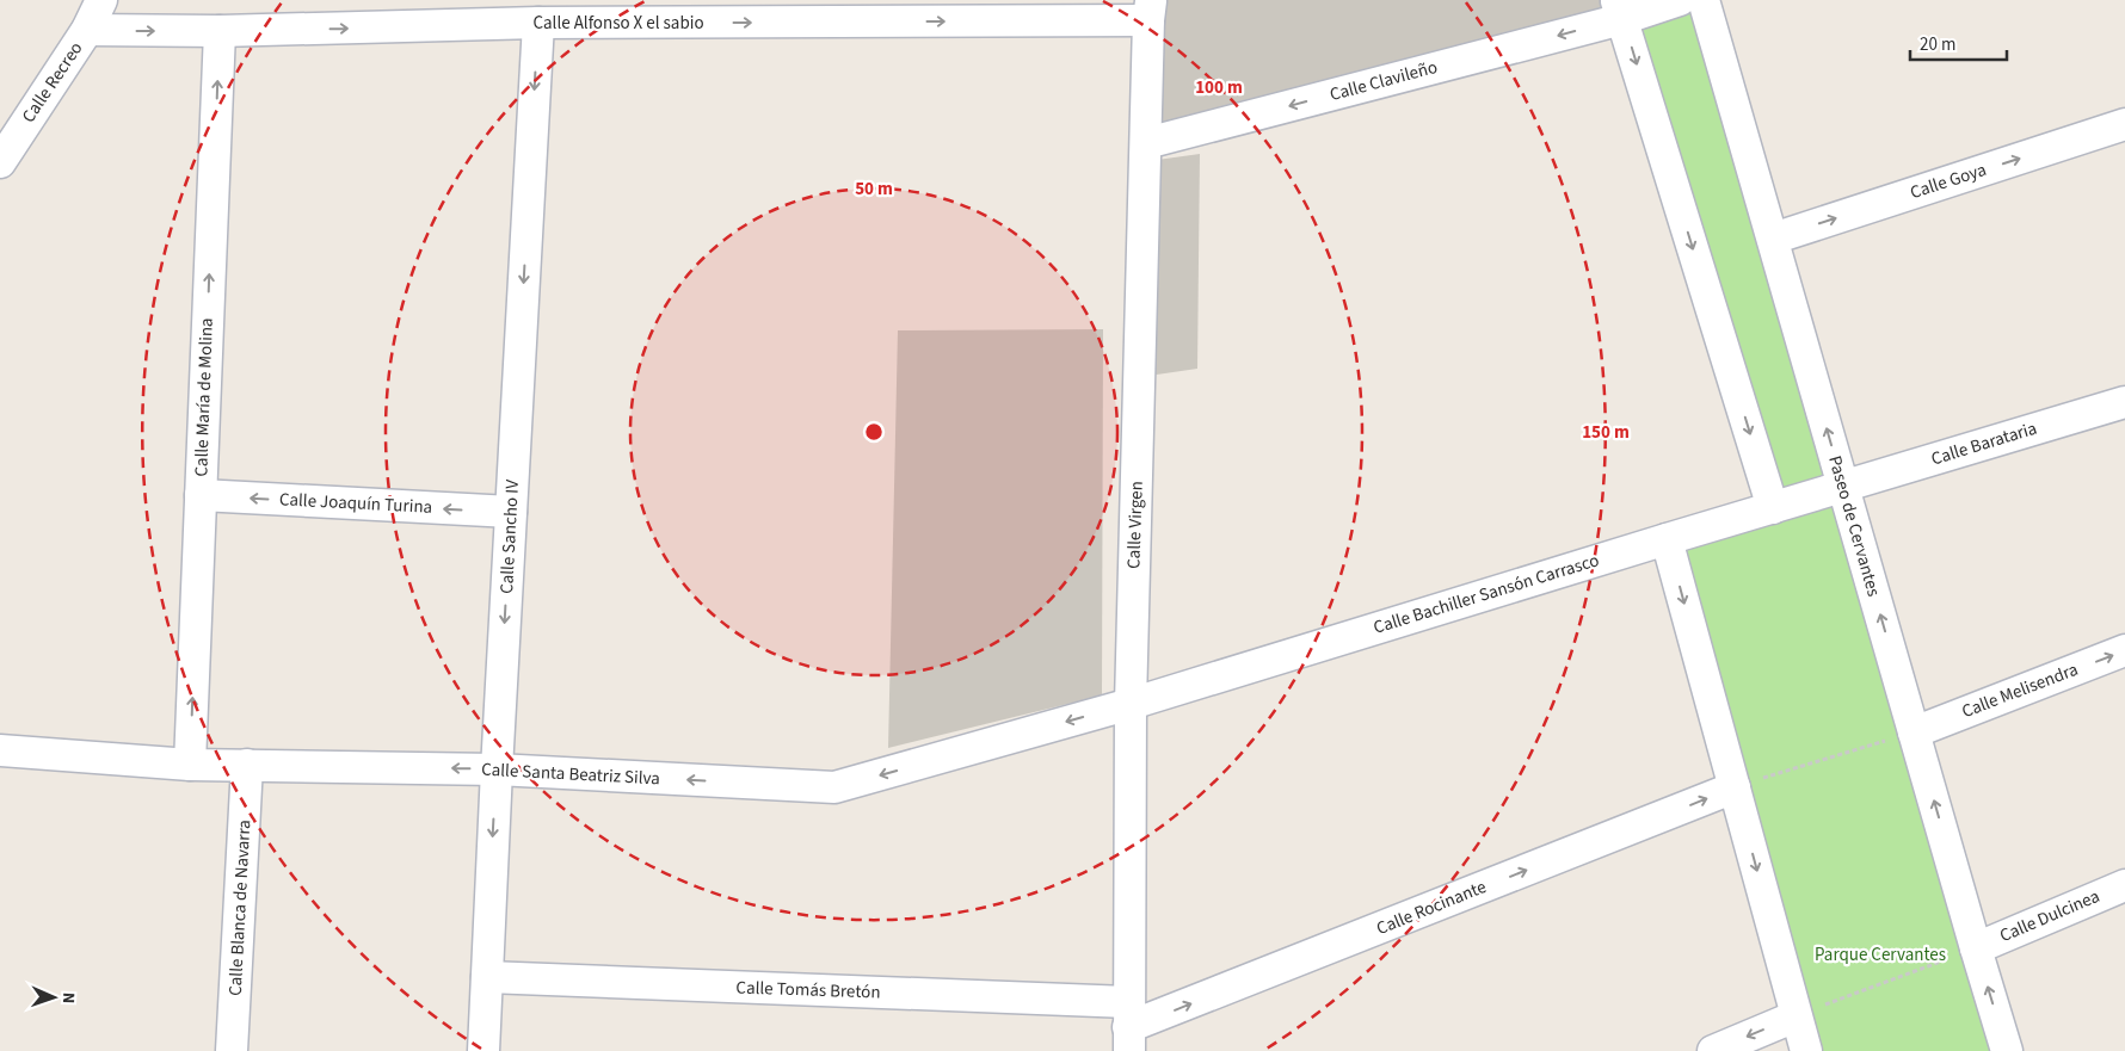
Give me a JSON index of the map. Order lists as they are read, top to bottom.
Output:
{
  "streets": {
    "street": [
      "Calle Alfonso X el sabio",
      "Calle Clavileño",
      "Calle Recreo",
      "Calle Goya",
      "Calle María de Molina",
      "Calle Barataria",
      "Calle Joaquín Turina",
      "Calle Virgen",
      "Paseo de Cervantes",
      "Calle Sancho IV",
      "Calle Bachiller Sansón Carrasco",
      "Calle Melisendra",
      "Calle Santa Beatriz Silva",
      "Calle Blanca de Navarra",
      "Calle Rocinante",
      "Calle Dulcinea",
      "Calle Tomás Bretón"
    ]
  },
  "crossings": [
    ["Calle Alfonso X el sabio", "Calle Recreo"],
    ["Calle Alfonso X el sabio", "Calle María de Molina"],
    ["Calle Alfonso X el sabio", "Calle Virgen"],
    ["Calle Alfonso X el sabio", "Calle Sancho IV"],
    ["Calle Clavileño", "Calle Virgen"],
    ["Calle Goya", "Paseo de Cervantes"],
    ["Calle María de Molina", "Calle Joaquín Turina"],
    ["Calle María de Molina", "Calle Santa Beatriz Silva"],
    ["Calle Barataria", "Paseo de Cervantes"],
    ["Calle Barataria", "Calle Bachiller Sansón Carrasco"],
    ["Calle Joaquín Turina", "Calle Sancho IV"],
    ["Calle Virgen", "Calle Bachiller Sansón Carrasco"],
    ["Calle Virgen", "Calle Santa Beatriz Silva"],
    ["Calle Virgen", "Calle Rocinante"],
    ["Calle Virgen", "Calle Tomás Bretón"],
    ["Paseo de Cervantes", "Calle Bachiller Sansón Carrasco"],
    ["Paseo de Cervantes", "Calle Melisendra"],
    ["Paseo de Cervantes", "Calle Dulcinea"],
    ["Calle Sancho IV", "Calle Santa Beatriz Silva"],
    ["Calle Sancho IV", "Calle Tomás Bretón"],
    ["Calle Bachiller Sansón Carrasco", "Calle Santa Beatriz Silva"],
    ["Calle Santa Beatriz Silva", "Calle Blanca de Navarra"],
    ["Calle Rocinante", "Calle Tomás Bretón"]
  ],
  "one_way": [
    "Calle Alfonso X el sabio",
    "Calle Clavileño",
    "Calle Goya",
    "Calle María de Molina",
    "Calle Joaquín Turina",
    "Calle Sancho IV",
    "Calle Melisendra",
    "Calle Santa Beatriz Silva",
    "Calle Rocinante"
  ],
  "parks": ["Parque Cervantes"],
  "scale_bar": "20 m",
  "north": "right",
  "rings": ["100 m", "50 m", "150 m"]
}
